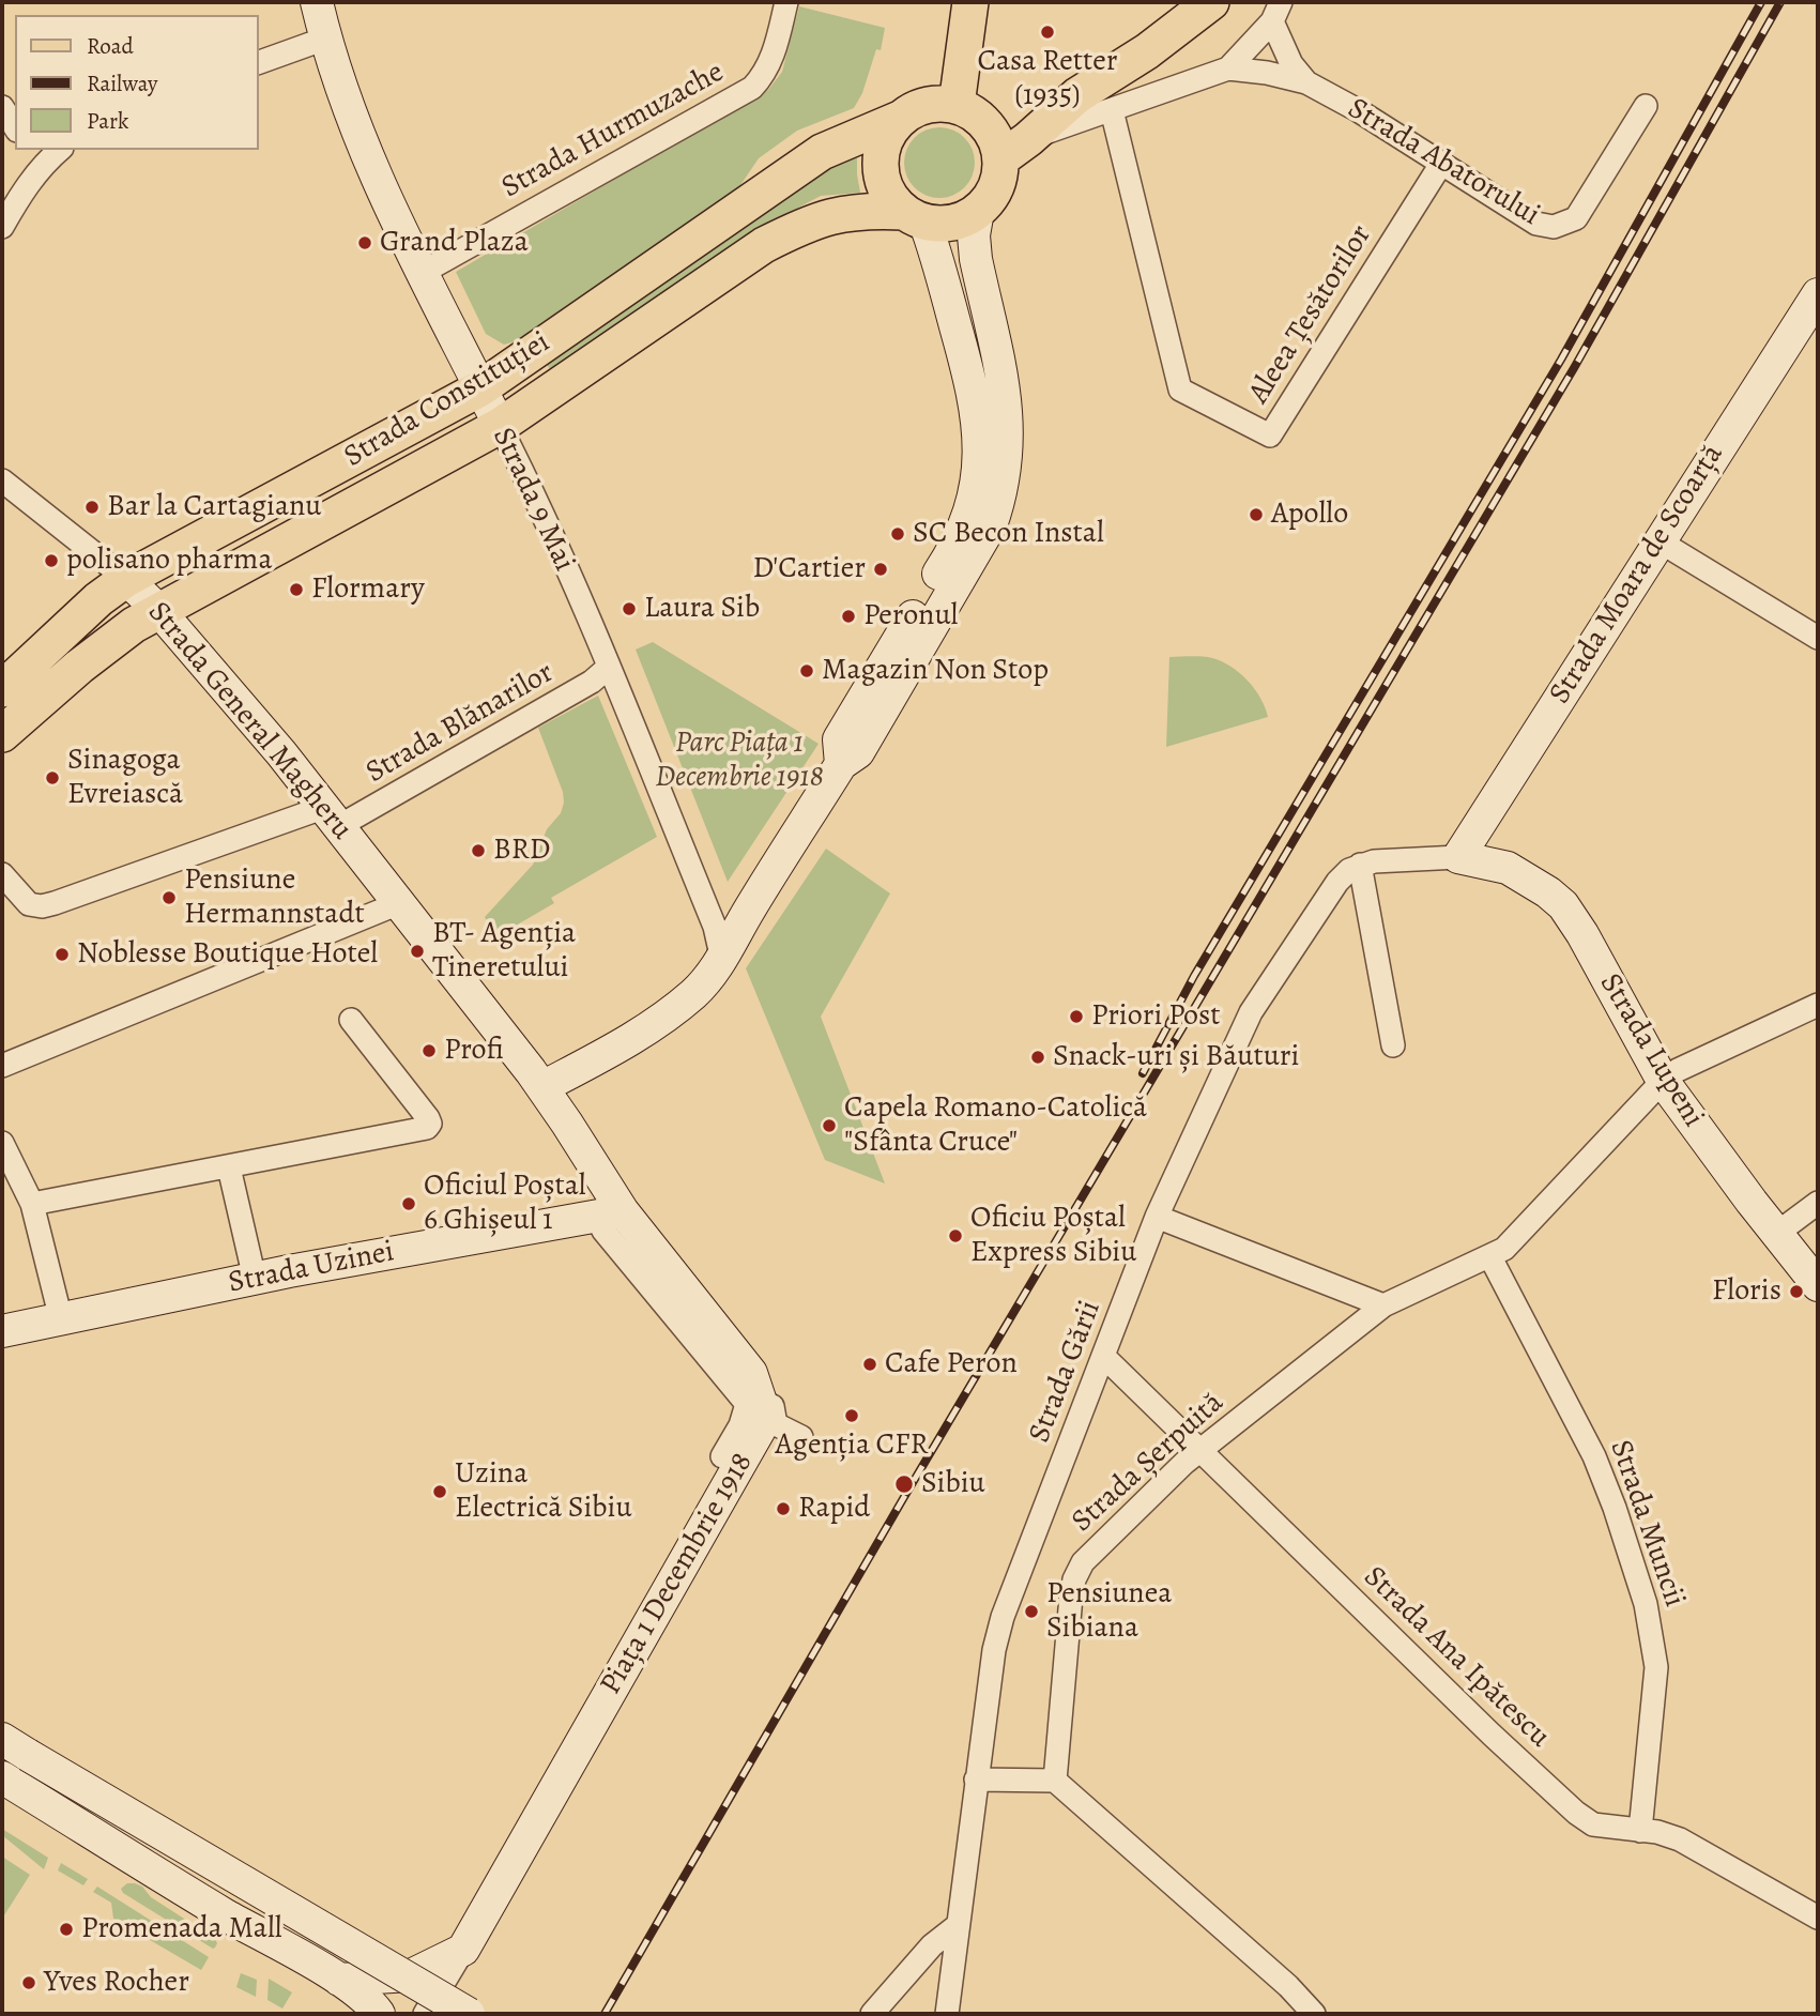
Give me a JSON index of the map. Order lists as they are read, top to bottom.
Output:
{
  "streets": {
    "main road": ["Strada Constituției"],
    "street": [
      "Strada Hurmuzache",
      "Strada Abatorului",
      "Aleea Țesătorilor",
      "Strada 9 Mai",
      "Strada Moara de Scoarță",
      "Strada General Magheru",
      "Strada Blănarilor",
      "Strada Lupeni",
      "Strada Uzinei",
      "Strada Gării",
      "Strada Șerpuită",
      "Strada Muncii",
      "Piața 1 Decembrie 1918",
      "Strada Ana Ipătescu"
    ]
  },
  "crossings": [
    ["Strada Hurmuzache", "Strada 9 Mai"],
    ["Strada Abatorului", "Aleea Țesătorilor"],
    ["Strada Abatorului", "Strada Constituției"],
    ["Strada Constituției", "Strada 9 Mai"],
    ["Strada Constituției", "Strada General Magheru"],
    ["Strada 9 Mai", "Strada Blănarilor"],
    ["Strada Moara de Scoarță", "Strada Lupeni"],
    ["Strada General Magheru", "Strada Blănarilor"],
    ["Strada General Magheru", "Strada Uzinei"],
    ["Strada Lupeni", "Strada Șerpuită"],
    ["Strada Gării", "Strada Ana Ipătescu"],
    ["Strada Șerpuită", "Strada Muncii"],
    ["Strada Șerpuită", "Strada Ana Ipătescu"],
    ["Strada Muncii", "Strada Ana Ipătescu"]
  ],
  "parks": ["Parc Piața 1 Decembrie 1918"],
  "places": [
    "Casa Retter (1935)",
    "Grand Plaza",
    "Bar la Cartagianu",
    "Apollo",
    "SC Becon Instal",
    "polisano pharma",
    "D'Cartier",
    "Flormary",
    "Laura Sib",
    "Peronul",
    "Magazin Non Stop",
    "Sinagoga Evreiască",
    "BRD",
    "Pensiune Hermannstadt",
    "BT- Agenția Tineretului",
    "Noblesse Boutique Hotel",
    "Priori Post",
    "Profi",
    "Snack-uri și Băuturi",
    "Capela Romano-Catolică \"Sfânta Cruce\"",
    "Oficiul Poștal 6 Ghișeul 1",
    "Oficiu Poștal Express Sibiu",
    "Floris",
    "Cafe Peron",
    "Agenția CFR",
    "Sibiu",
    "Uzina Electrică Sibiu",
    "Rapid",
    "Pensiunea Sibiana",
    "Promenada Mall",
    "Yves Rocher"
  ],
  "legend": ["Road", "Railway", "Park"]
}
